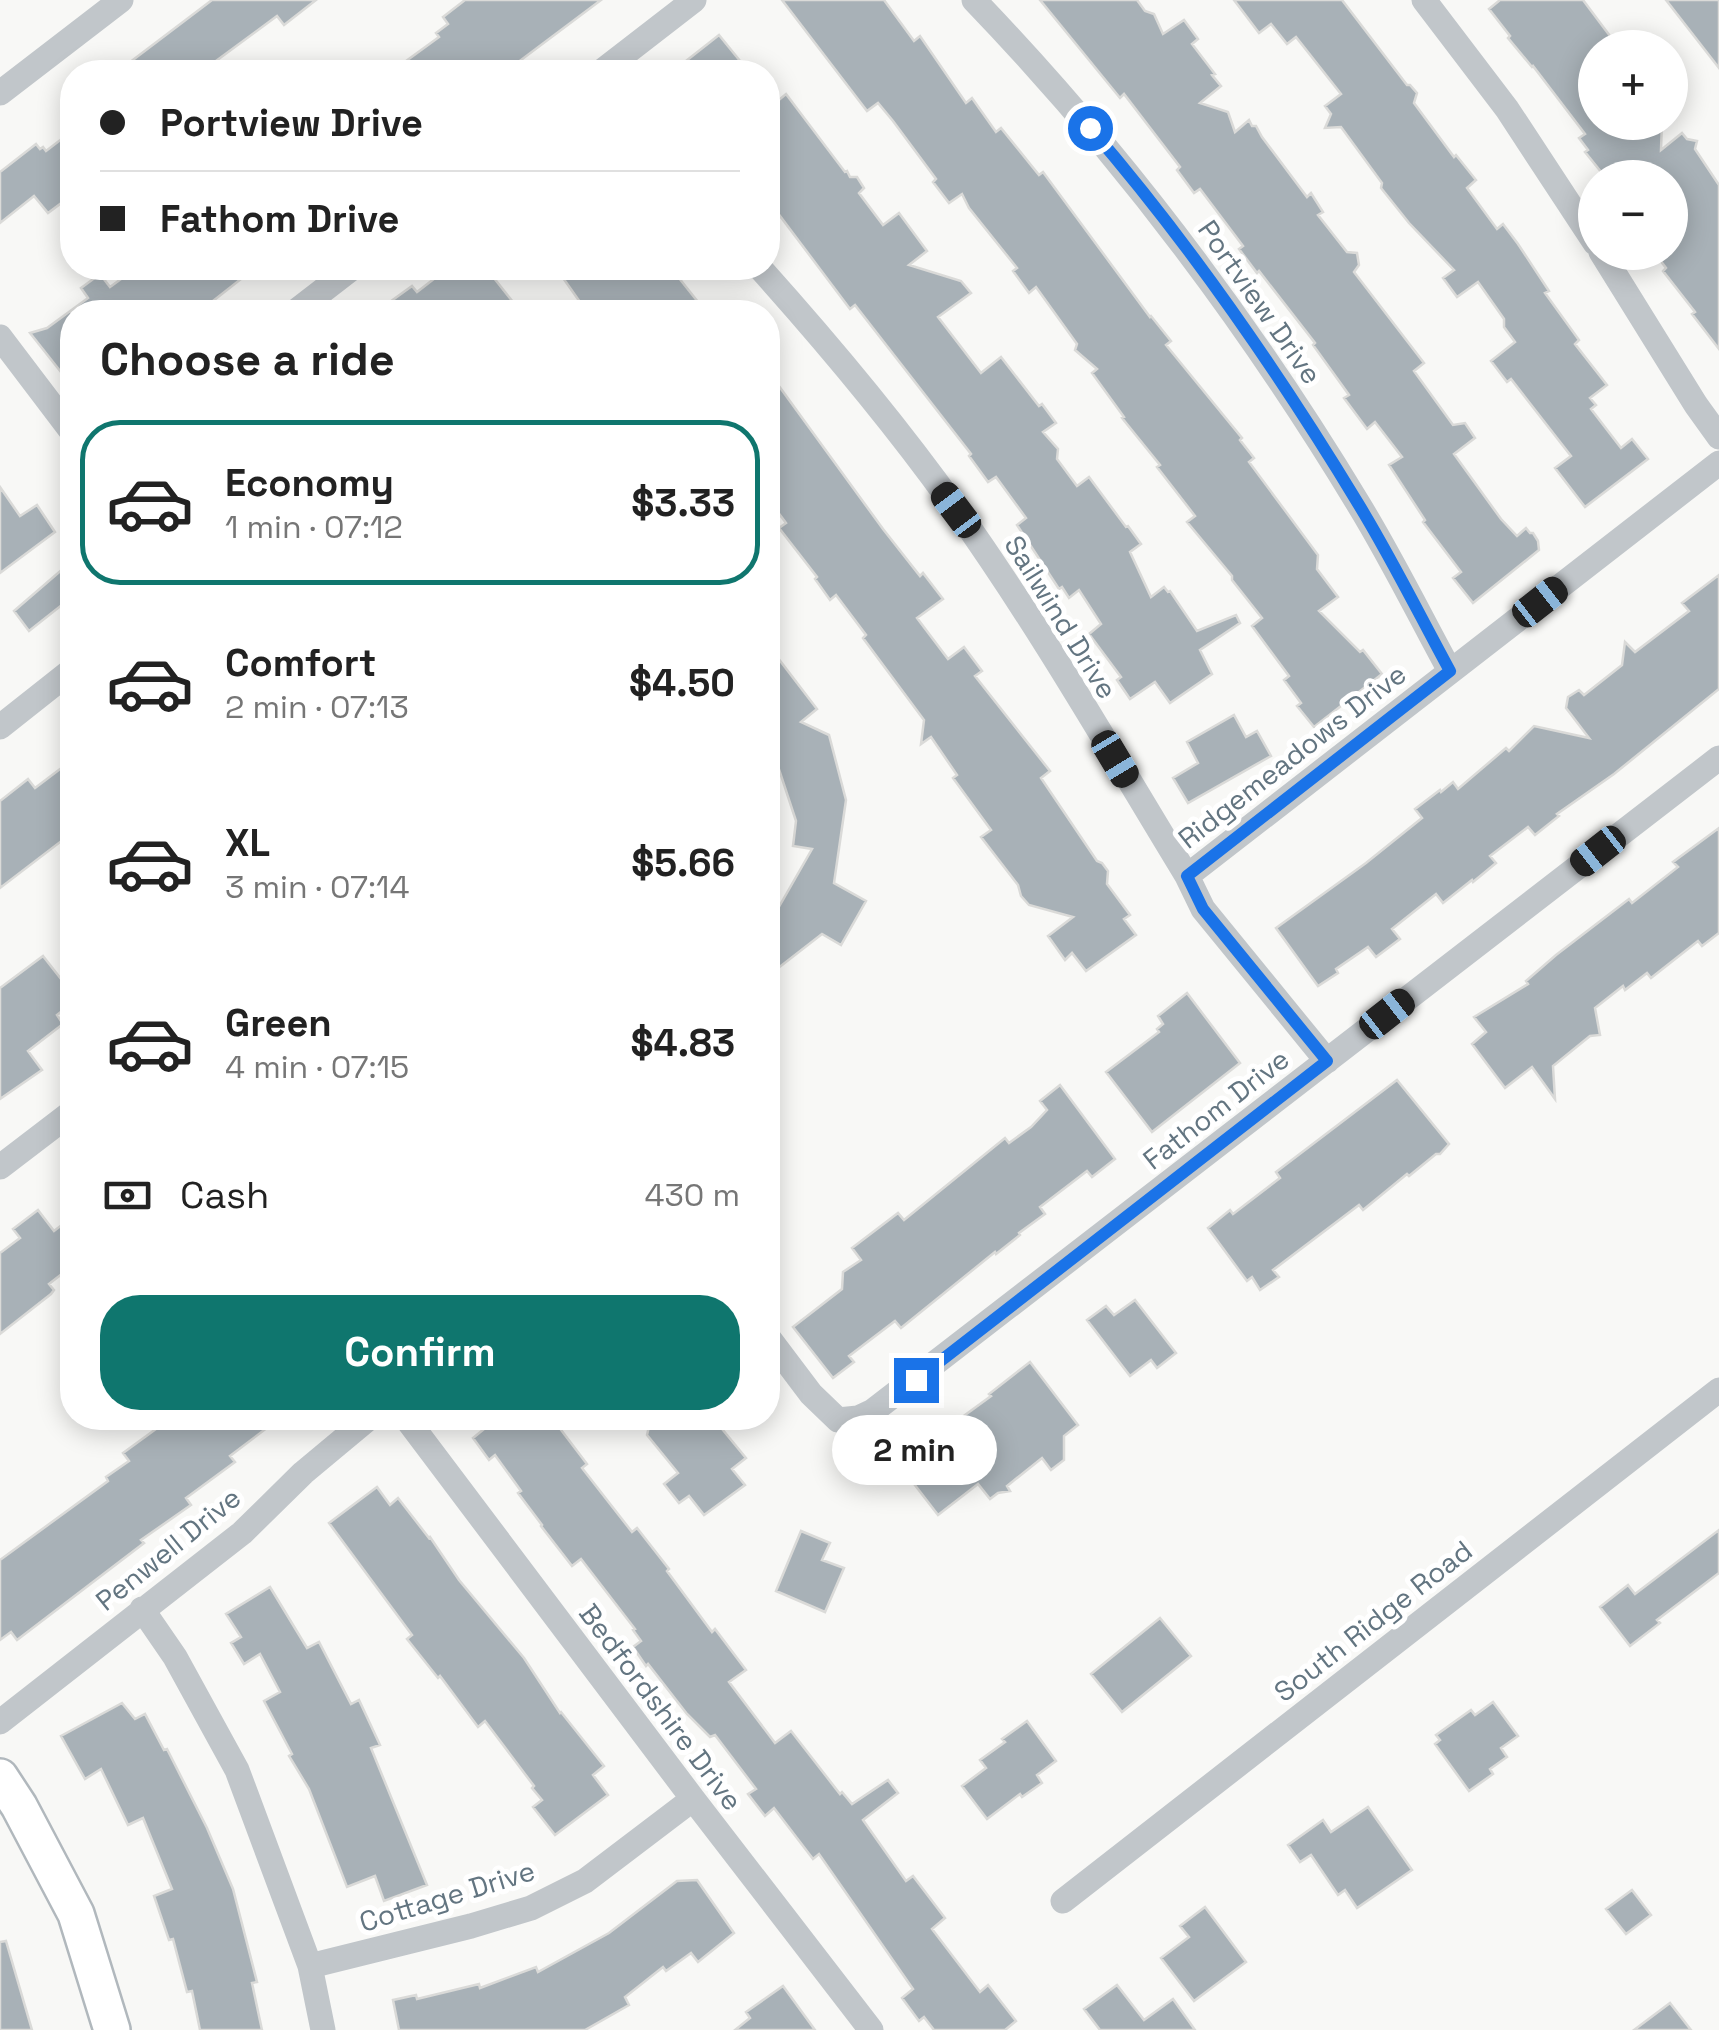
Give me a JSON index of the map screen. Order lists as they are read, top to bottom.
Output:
{
  "streets": {
    "street": [
      "Portview Drive",
      "Sailwind Drive",
      "Ridgemeadows Drive",
      "Fathom Drive",
      "Penwell Drive",
      "South Ridge Road",
      "Bedfordshire Drive",
      "Cottage Drive"
    ]
  },
  "crossings": [
    ["Portview Drive", "Ridgemeadows Drive"],
    ["Sailwind Drive", "Ridgemeadows Drive"],
    ["Sailwind Drive", "Fathom Drive"],
    ["Bedfordshire Drive", "Cottage Drive"]
  ],
  "page": {
    "map_buttons": ["+", "−"],
    "banner": ["Portview Drive", "Fathom Drive"],
    "heading": "Choose a ride",
    "list": [
      {
        "name": "Economy",
        "note": "1 min · 07:12",
        "value": "$3.33"
      },
      {
        "name": "Comfort",
        "note": "2 min · 07:13",
        "value": "$4.50"
      },
      {
        "name": "XL",
        "note": "3 min · 07:14",
        "value": "$5.66"
      },
      {
        "name": "Green",
        "note": "4 min · 07:15",
        "value": "$4.83"
      }
    ],
    "pay": ["Cash", "430 m"],
    "buttons": "Confirm",
    "bubble": "2 min"
  }
}
